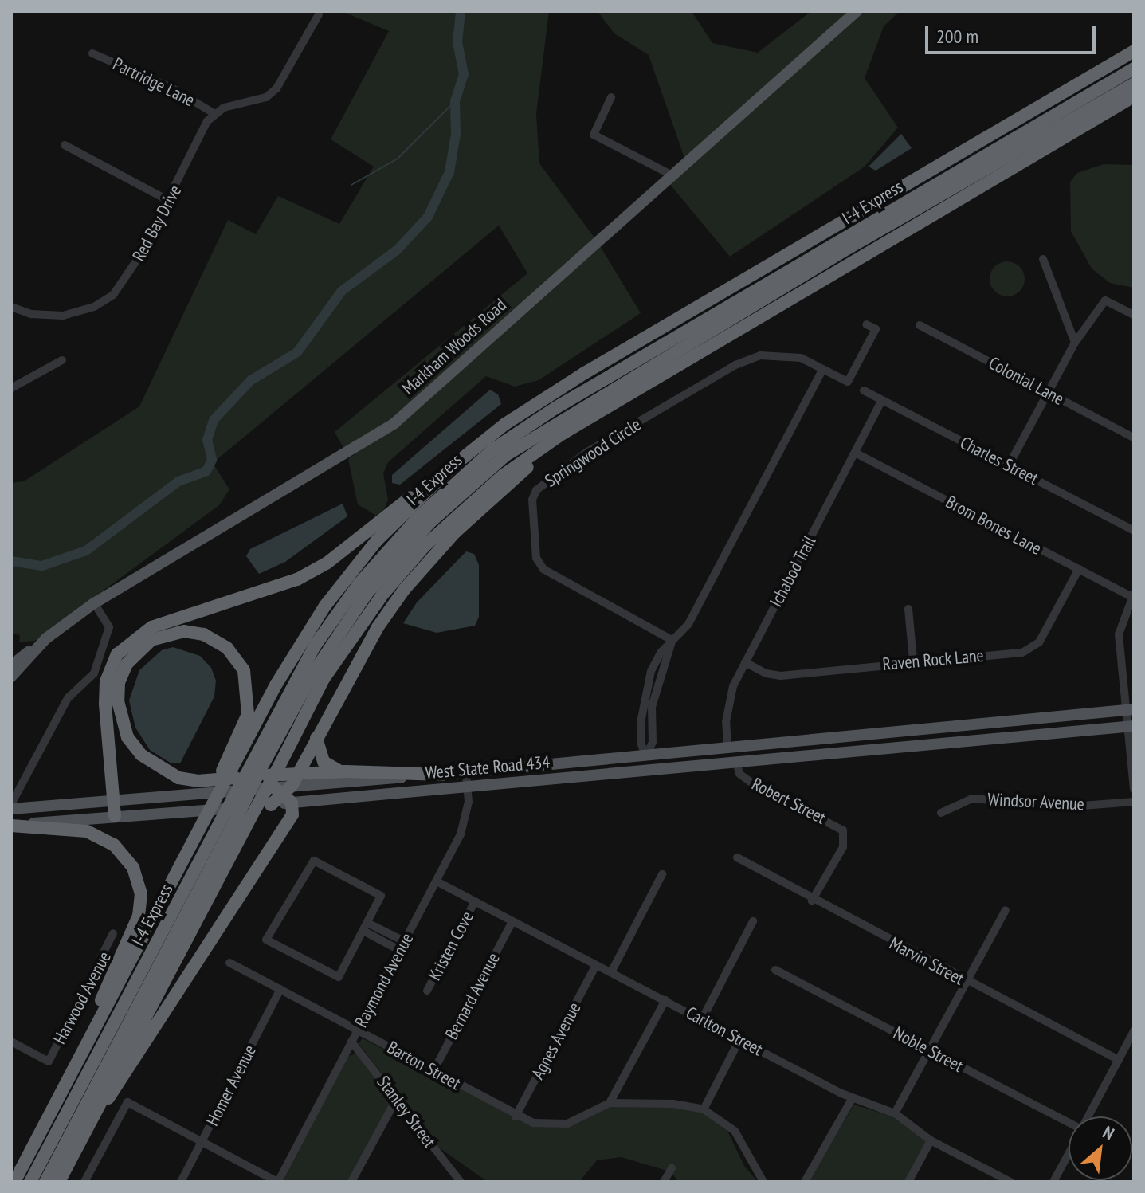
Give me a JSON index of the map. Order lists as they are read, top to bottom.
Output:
{
  "streets": {
    "highway": ["I-4 Express"],
    "main road": ["Markham Woods Road", "West State Road 434"],
    "street": [
      "Partridge Lane",
      "Red Bay Drive",
      "Colonial Lane",
      "Springwood Circle",
      "Charles Street",
      "Brom Bones Lane",
      "Ichabod Trail",
      "Raven Rock Lane",
      "Robert Street",
      "Windsor Avenue",
      "Kristen Cove",
      "Marvin Street",
      "Raymond Avenue",
      "Bernard Avenue",
      "Harwood Avenue",
      "Carlton Street",
      "Agnes Avenue",
      "Noble Street",
      "Barton Street",
      "Homer Avenue",
      "Stanley Street"
    ]
  },
  "crossings": [
    ["Partridge Lane", "Red Bay Drive"],
    ["Charles Street", "Ichabod Trail"],
    ["Brom Bones Lane", "Ichabod Trail"],
    ["Brom Bones Lane", "Raven Rock Lane"],
    ["Ichabod Trail", "Raven Rock Lane"],
    ["West State Road 434", "Raymond Avenue"],
    ["Robert Street", "Marvin Street"],
    ["Kristen Cove", "Carlton Street"],
    ["Raymond Avenue", "Carlton Street"],
    ["Raymond Avenue", "Barton Street"],
    ["Raymond Avenue", "Stanley Street"],
    ["Bernard Avenue", "Carlton Street"],
    ["Bernard Avenue", "Barton Street"],
    ["Carlton Street", "Agnes Avenue"],
    ["Agnes Avenue", "Barton Street"],
    ["Barton Street", "Homer Avenue"]
  ],
  "scale_bar": "200 m",
  "north": "top right"
}
